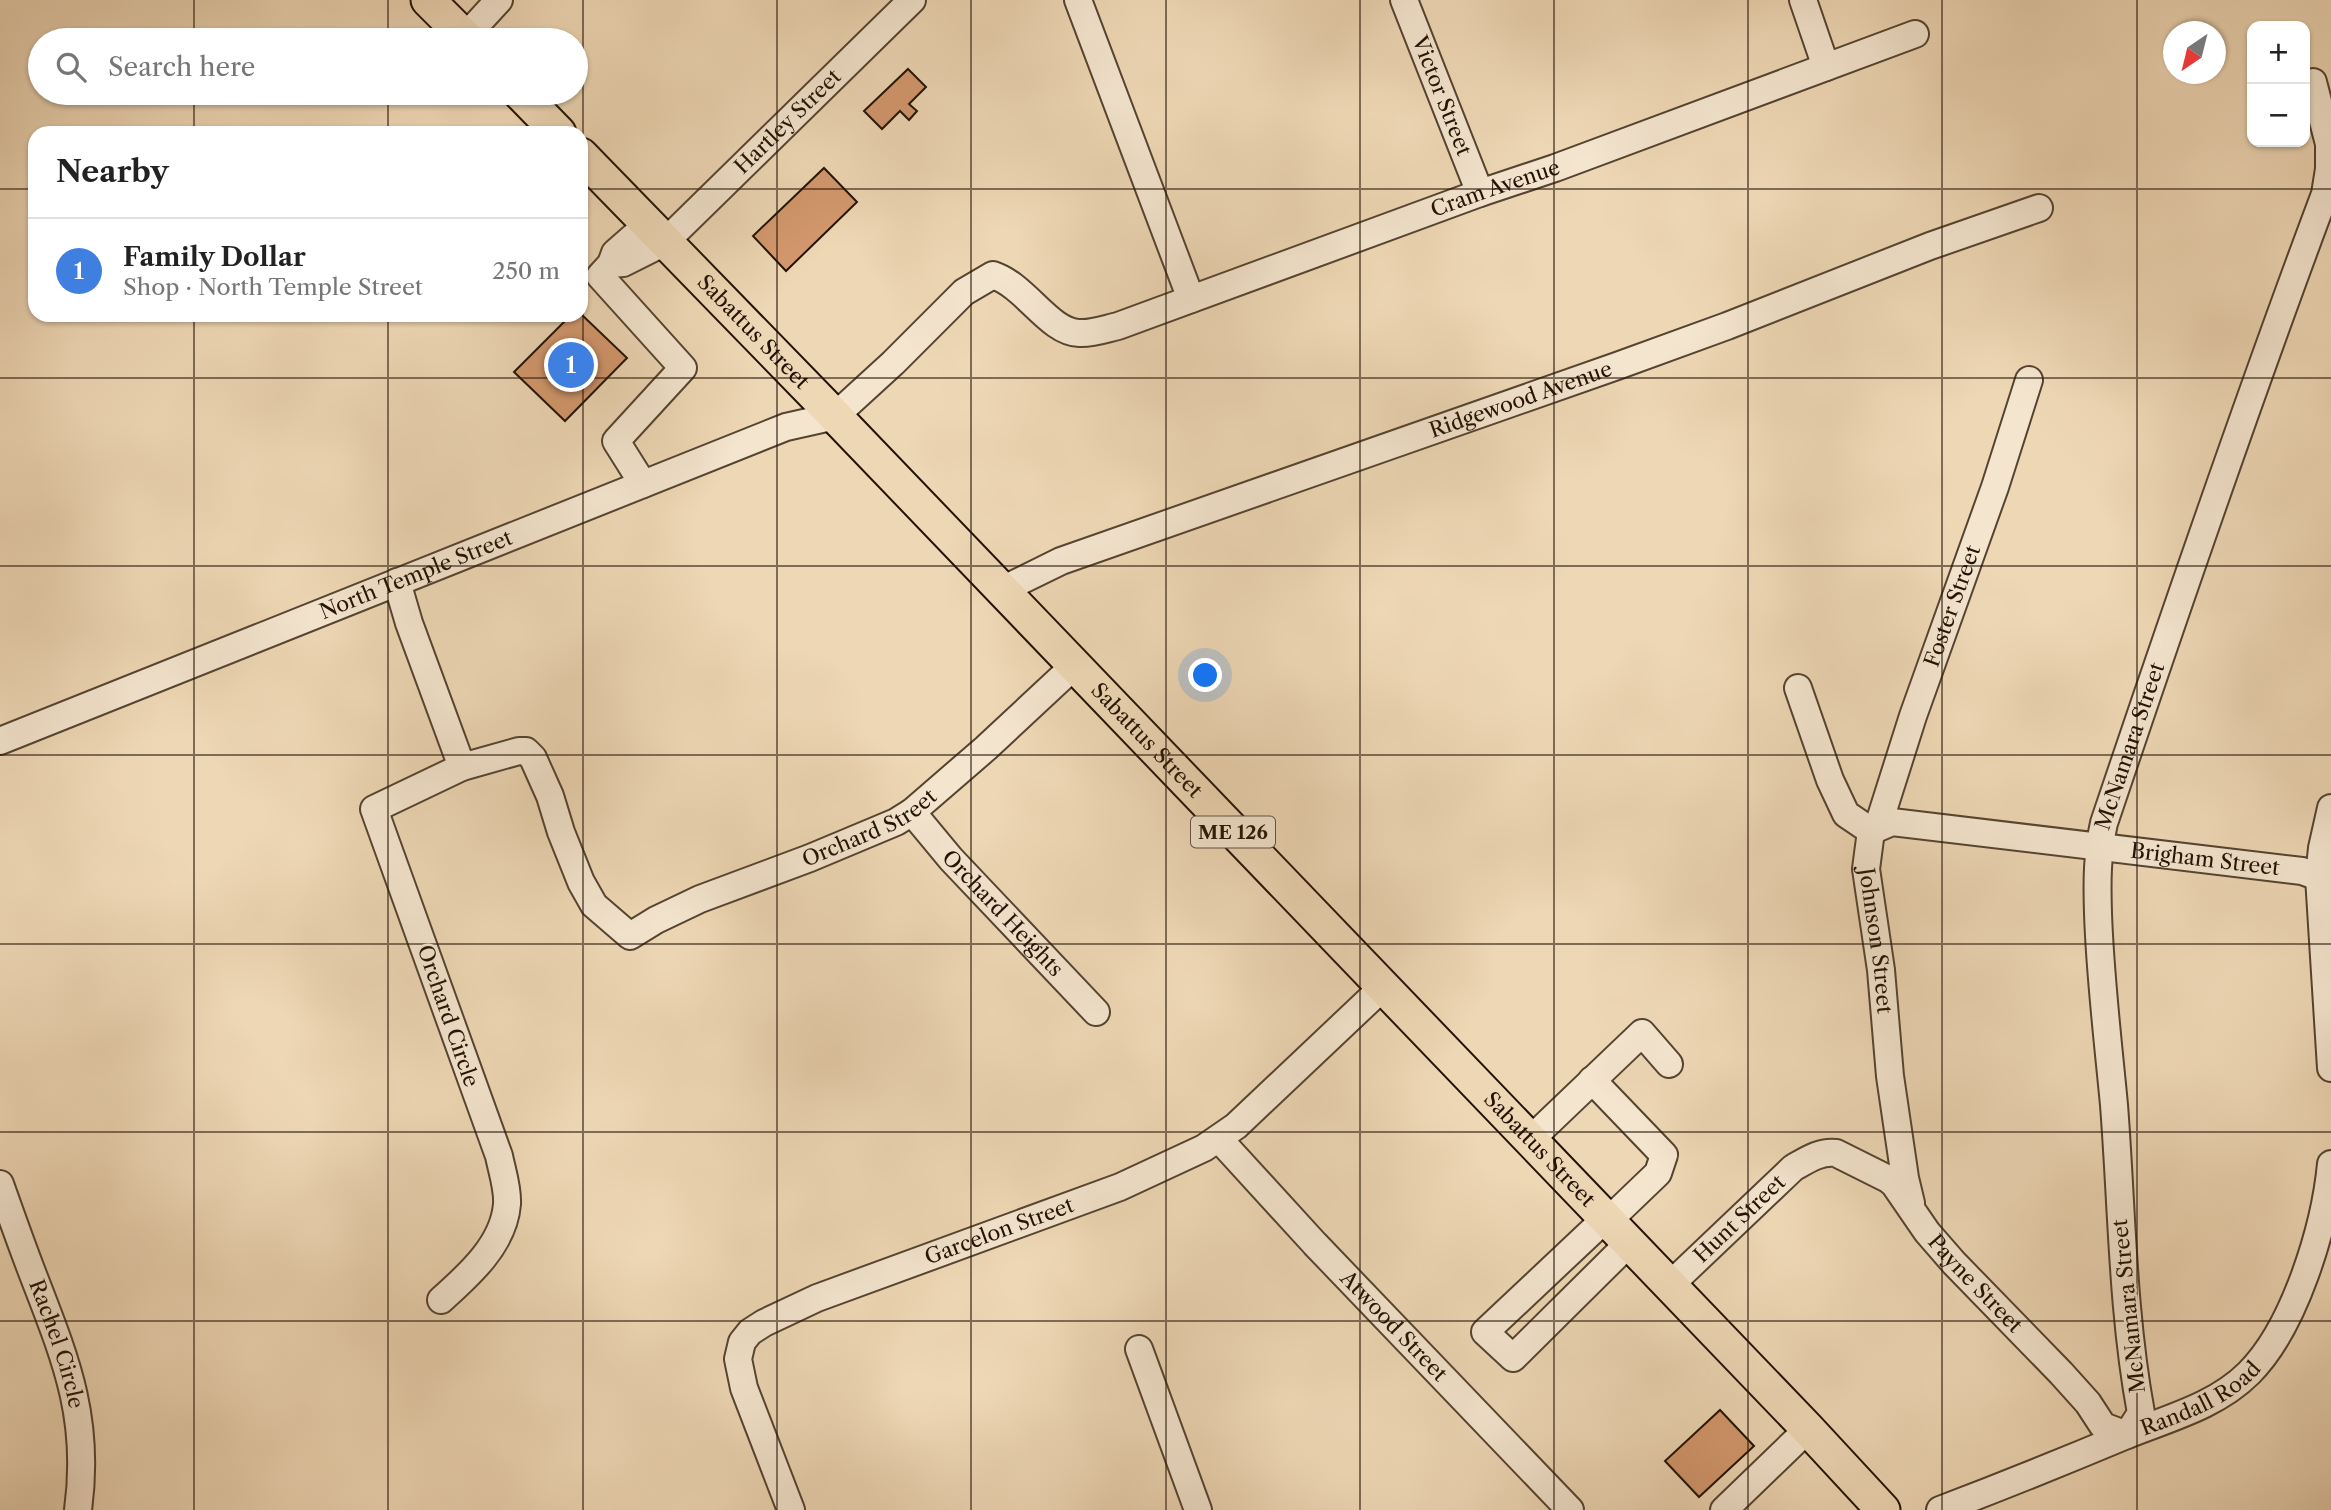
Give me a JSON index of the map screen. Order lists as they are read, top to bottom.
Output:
{
  "streets": {
    "main road": ["Sabattus Street", "ME 126"],
    "street": [
      "Victor Street",
      "Hartley Street",
      "Cram Avenue",
      "Ridgewood Avenue",
      "North Temple Street",
      "Foster Street",
      "McNamara Street",
      "Orchard Street",
      "Brigham Street",
      "Orchard Heights",
      "Johnson Street",
      "Orchard Circle",
      "Hunt Street",
      "Garcelon Street",
      "Payne Street",
      "Atwood Street",
      "Rachel Circle",
      "Randall Road"
    ]
  },
  "crossings": [
    ["Victor Street", "Cram Avenue"],
    ["Hartley Street", "Sabattus Street"],
    ["Hartley Street", "North Temple Street"],
    ["Cram Avenue", "Sabattus Street"],
    ["Cram Avenue", "North Temple Street"],
    ["Sabattus Street", "Ridgewood Avenue"],
    ["Sabattus Street", "North Temple Street"],
    ["Sabattus Street", "Orchard Street"],
    ["Sabattus Street", "Hunt Street"],
    ["Sabattus Street", "Garcelon Street"],
    ["Foster Street", "Brigham Street"],
    ["Foster Street", "Johnson Street"],
    ["McNamara Street", "Brigham Street"],
    ["McNamara Street", "Payne Street"],
    ["McNamara Street", "Randall Road"],
    ["Orchard Street", "Orchard Heights"],
    ["Orchard Street", "Orchard Circle"],
    ["Brigham Street", "Johnson Street"],
    ["Johnson Street", "Payne Street"],
    ["Hunt Street", "Payne Street"],
    ["Garcelon Street", "Atwood Street"],
    ["Payne Street", "Randall Road"]
  ],
  "north": "bottom left",
  "page": {
    "map_buttons": ["+", "−"],
    "search": "Search here",
    "heading": "Nearby",
    "list": [
      {
        "mark": "1",
        "name": "Family Dollar",
        "note": "Shop · North Temple Street",
        "value": "250 m"
      }
    ],
    "pins": "1"
  }
}
